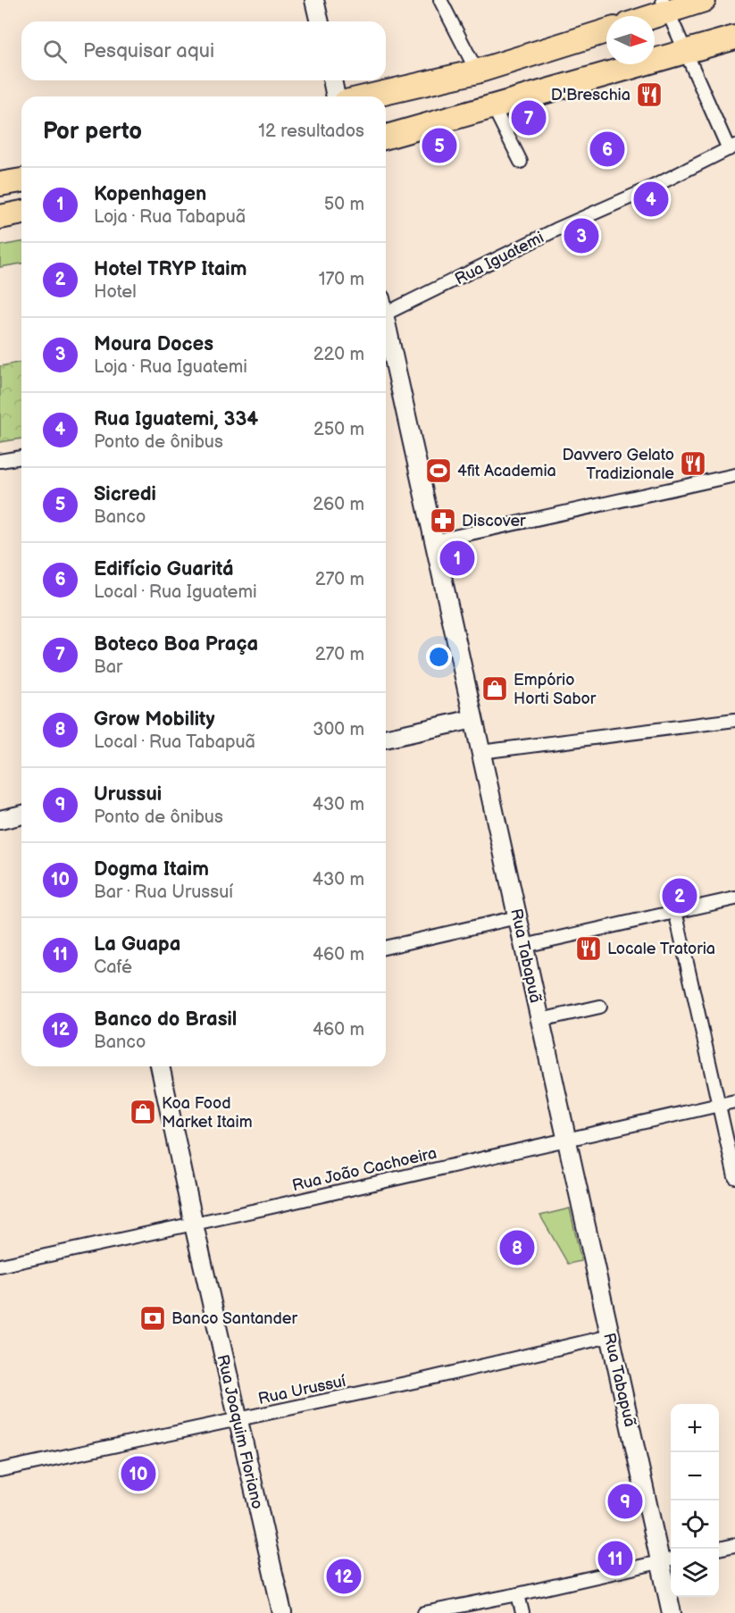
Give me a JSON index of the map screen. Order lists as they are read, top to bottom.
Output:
{
  "streets": {
    "street": [
      "Rua Iguatemi",
      "Rua Tabapuã",
      "Rua João Cachoeira",
      "Rua Urussuí",
      "Rua Joaquim Floriano"
    ]
  },
  "crossings": [
    ["Rua Tabapuã", "Rua João Cachoeira"],
    ["Rua Tabapuã", "Rua Urussuí"],
    ["Rua João Cachoeira", "Rua Joaquim Floriano"],
    ["Rua Urussuí", "Rua Joaquim Floriano"]
  ],
  "places": {
    "restaurant": ["D'Breschia", "Davvero Gelato Tradizionale", "Locale Tratoria"],
    "sports": ["4fit Academia"],
    "pharmacy": ["Discover"],
    "shop": ["Empório Horti Sabor", "Koa Food Market Itaim"],
    "bank": ["Banco Santander"]
  },
  "north": "right",
  "page": {
    "search": "Pesquisar aqui",
    "heading": ["Por perto", "12 resultados"],
    "pins": [
      "7",
      "5",
      "6",
      "4",
      "3",
      "1",
      "2",
      "8",
      "10",
      "9",
      "11",
      "12"
    ],
    "list": [
      {
        "mark": "1",
        "name": "Kopenhagen",
        "note": "Loja · Rua Tabapuã",
        "value": "50 m"
      },
      {
        "mark": "2",
        "name": "Hotel TRYP Itaim",
        "note": "Hotel",
        "value": "170 m"
      },
      {
        "mark": "3",
        "name": "Moura Doces",
        "note": "Loja · Rua Iguatemi",
        "value": "220 m"
      },
      {
        "mark": "4",
        "name": "Rua Iguatemi, 334",
        "note": "Ponto de ônibus",
        "value": "250 m"
      },
      {
        "mark": "5",
        "name": "Sicredi",
        "note": "Banco",
        "value": "260 m"
      },
      {
        "mark": "6",
        "name": "Edifício Guaritá",
        "note": "Local · Rua Iguatemi",
        "value": "270 m"
      },
      {
        "mark": "7",
        "name": "Boteco Boa Praça",
        "note": "Bar",
        "value": "270 m"
      },
      {
        "mark": "8",
        "name": "Grow Mobility",
        "note": "Local · Rua Tabapuã",
        "value": "300 m"
      },
      {
        "mark": "9",
        "name": "Urussui",
        "note": "Ponto de ônibus",
        "value": "430 m"
      },
      {
        "mark": "10",
        "name": "Dogma Itaim",
        "note": "Bar · Rua Urussuí",
        "value": "430 m"
      },
      {
        "mark": "11",
        "name": "La Guapa",
        "note": "Café",
        "value": "460 m"
      },
      {
        "mark": "12",
        "name": "Banco do Brasil",
        "note": "Banco",
        "value": "460 m"
      }
    ],
    "map_buttons": ["+", "−"]
  }
}
